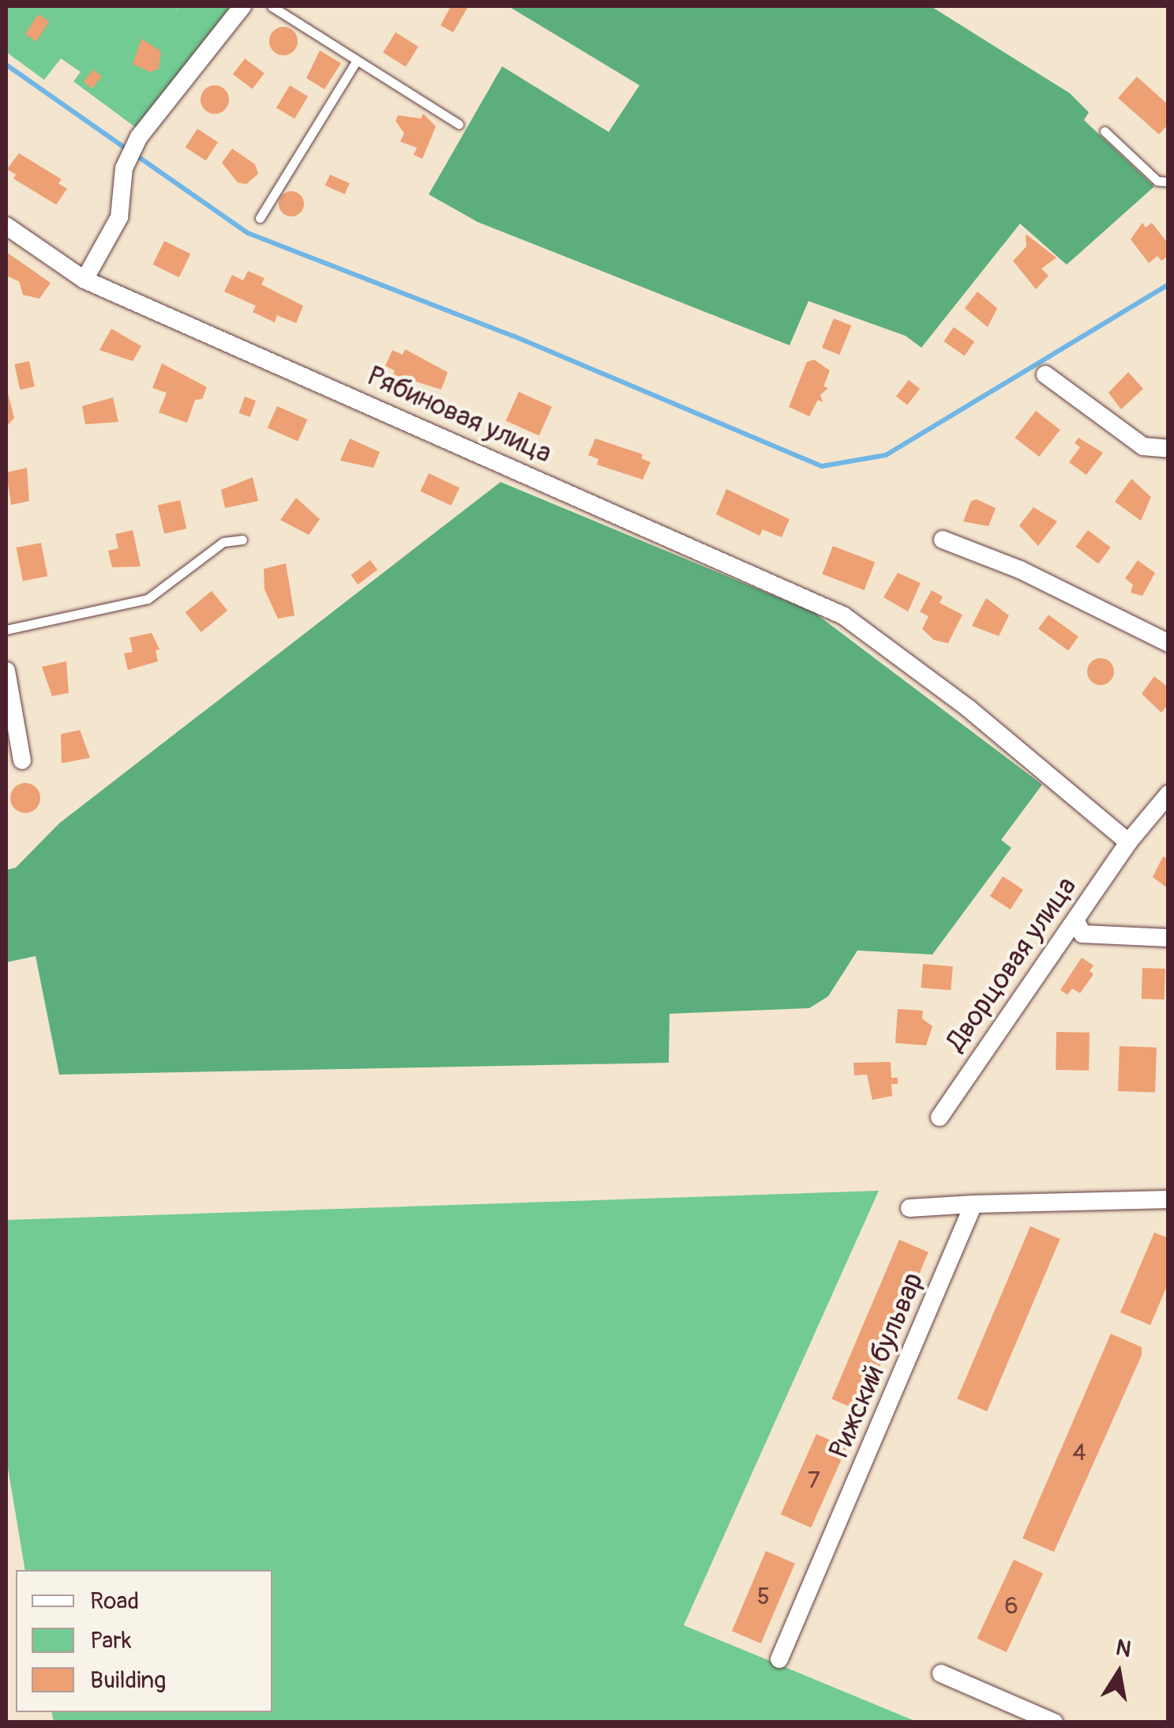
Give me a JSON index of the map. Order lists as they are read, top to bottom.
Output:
{
  "streets": {
    "street": ["Рябиновая улица", "Дворцовая улица", "Рижский бульвар"]
  },
  "crossings": [
    ["Рябиновая улица", "Дворцовая улица"]
  ],
  "house_numbers": [
    "4",
    "7",
    "5",
    "6"
  ],
  "legend": ["Road", "Park", "Building"],
  "north": "top"
}
